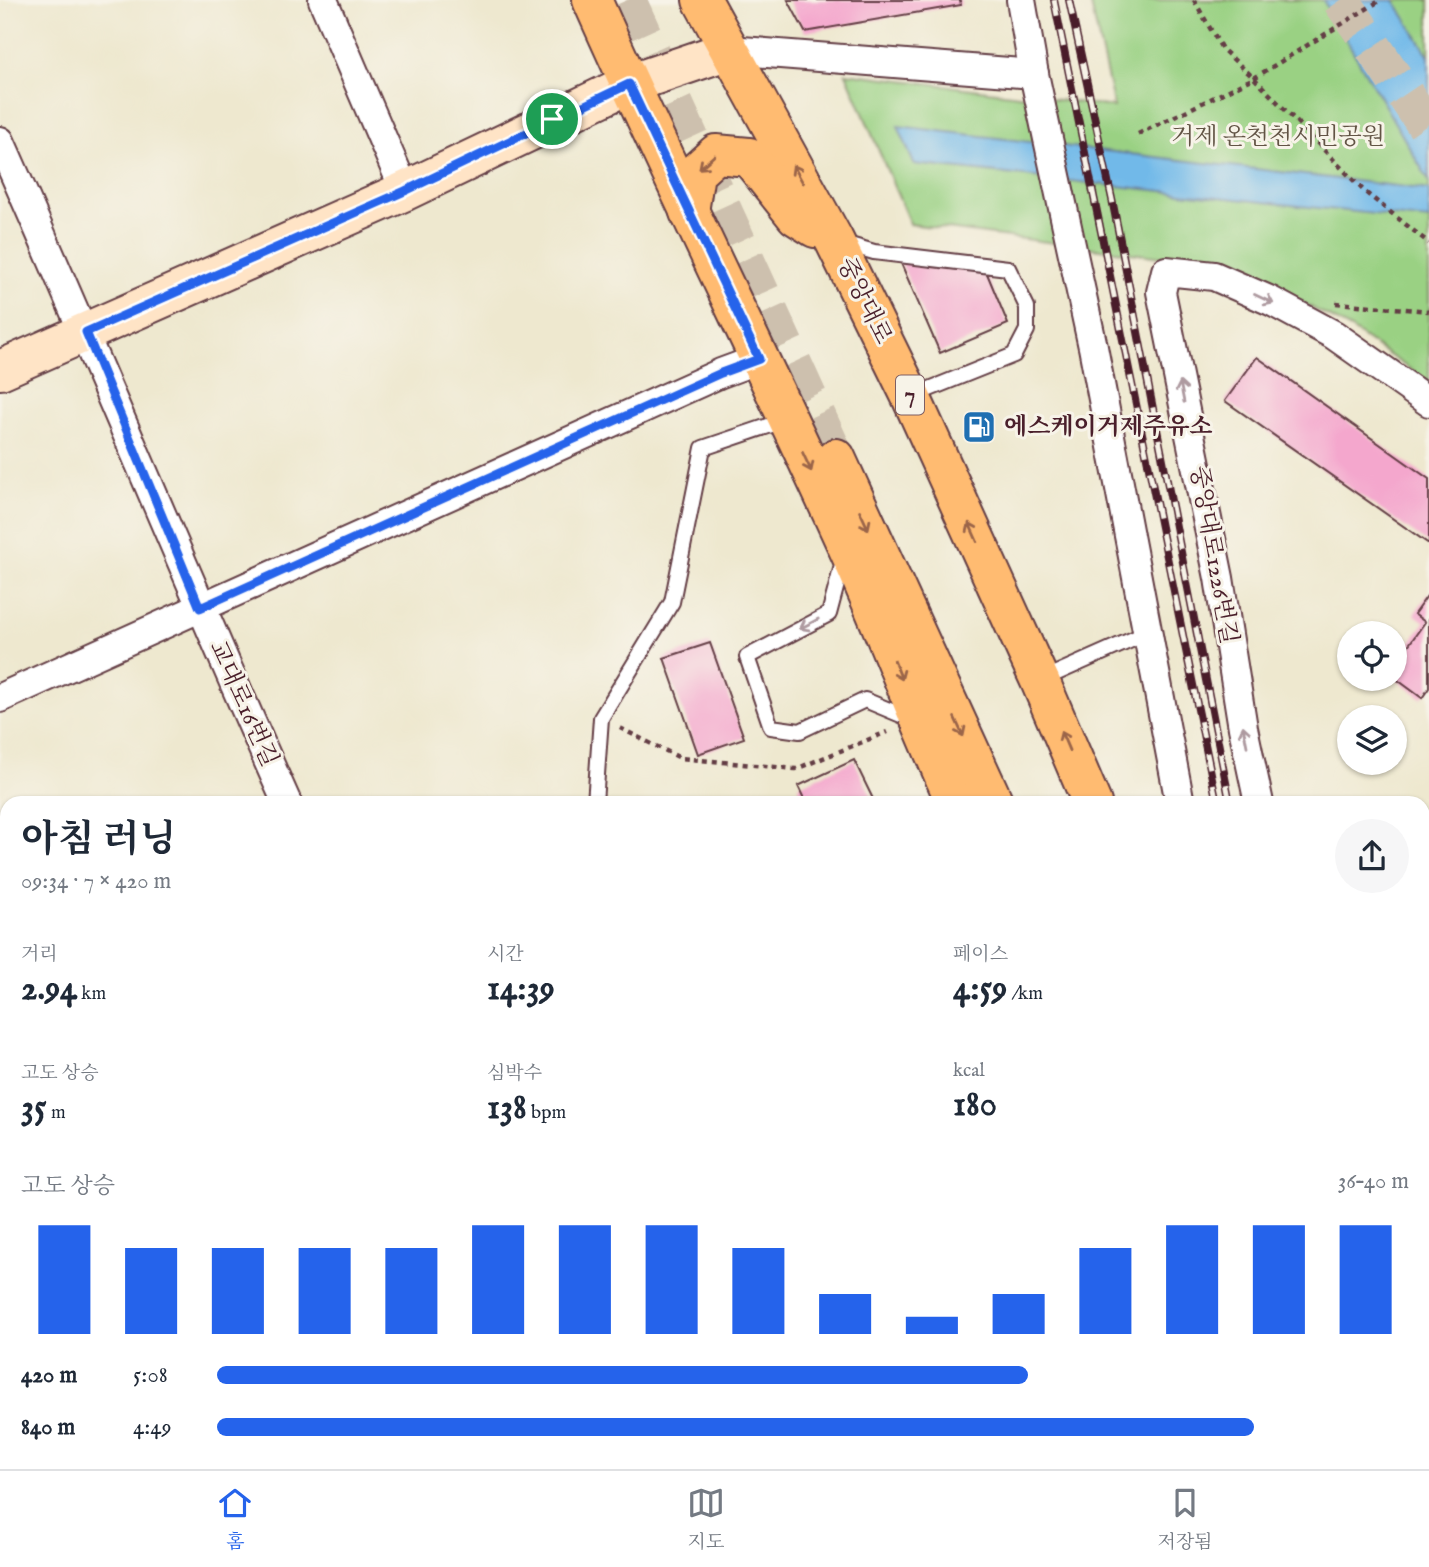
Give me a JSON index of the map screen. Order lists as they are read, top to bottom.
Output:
{
  "streets": {
    "main road": ["중앙대로", "7"],
    "street": ["중앙대로1226번길", "교대로16번길"]
  },
  "parks": ["거제 온천천시민공원"],
  "places": {
    "fuel station": ["에스케이거제주유소"]
  },
  "page": {
    "heading": ["아침 러닝", "09:34 · 7 × 420 m"],
    "stats": [
      ["거리", "2.94 km"],
      ["시간", "14:39"],
      ["페이스", "4:59 /km"],
      ["고도 상승", "35 m"],
      ["심박수", "138 bpm"],
      ["kcal", "180"]
    ],
    "chart": ["고도 상승", "36–40 m"],
    "list": [
      {
        "name": "420 m",
        "note": "5:08"
      },
      {
        "name": "840 m",
        "note": "4:49"
      }
    ],
    "tabs": ["홈", "지도", "저장됨"]
  }
}
